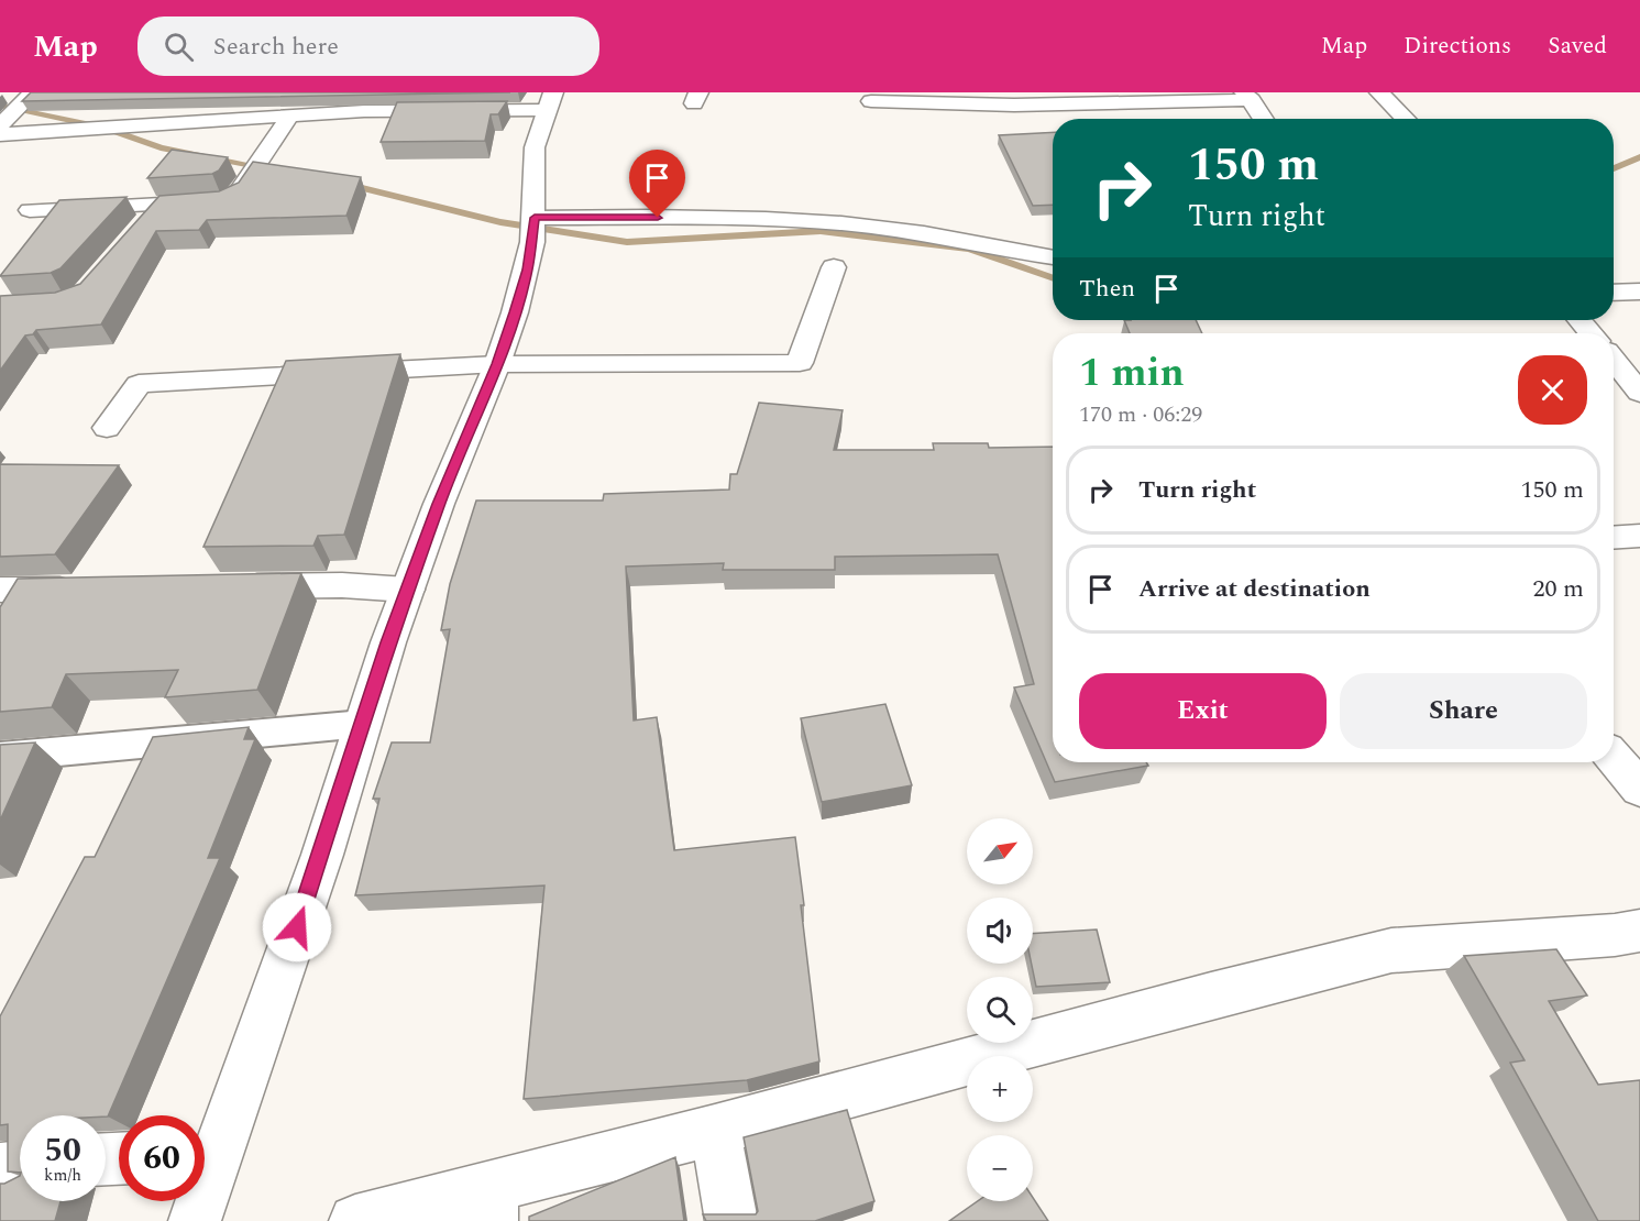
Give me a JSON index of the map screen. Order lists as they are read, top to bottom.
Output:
{
  "north": "top right",
  "page": {
    "header": "Map",
    "search": "Search here",
    "nav": ["Map", "Directions", "Saved"],
    "turn": ["150 m", "Turn right"],
    "then": "Then",
    "heading": ["1 min", "170 m · 06:29"],
    "list": [
      {
        "name": "Turn right",
        "value": "150 m"
      },
      {
        "name": "Arrive at destination",
        "value": "20 m"
      }
    ],
    "buttons": ["Exit", "Share"],
    "map_buttons": ["+", "−"],
    "speed": "50 km/h",
    "limit": "60"
  }
}
